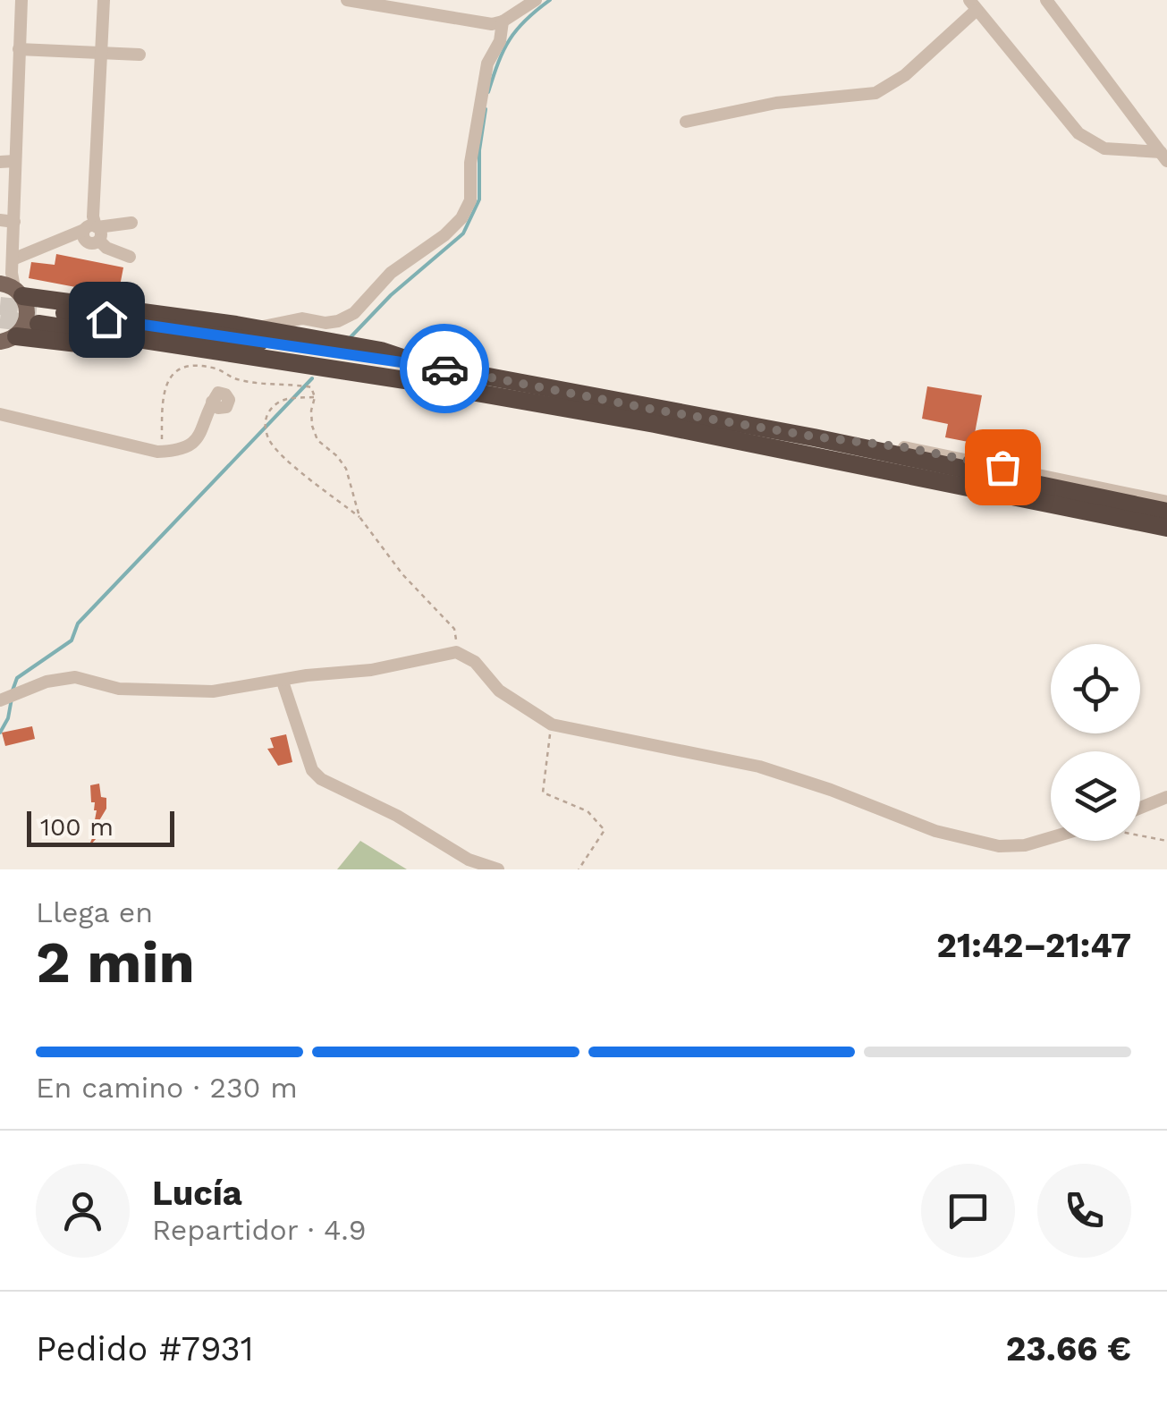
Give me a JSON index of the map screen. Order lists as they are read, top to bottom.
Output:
{
  "scale_bar": "100 m",
  "page": {
    "scale": "100 m",
    "heading": ["2 min", "Llega en", "21:42–21:47"],
    "panel": [
      "Lucía",
      "Repartidor · 4.9",
      "Pedido #7931",
      "23.66 €"
    ],
    "bar": "En camino · 230 m"
  }
}
